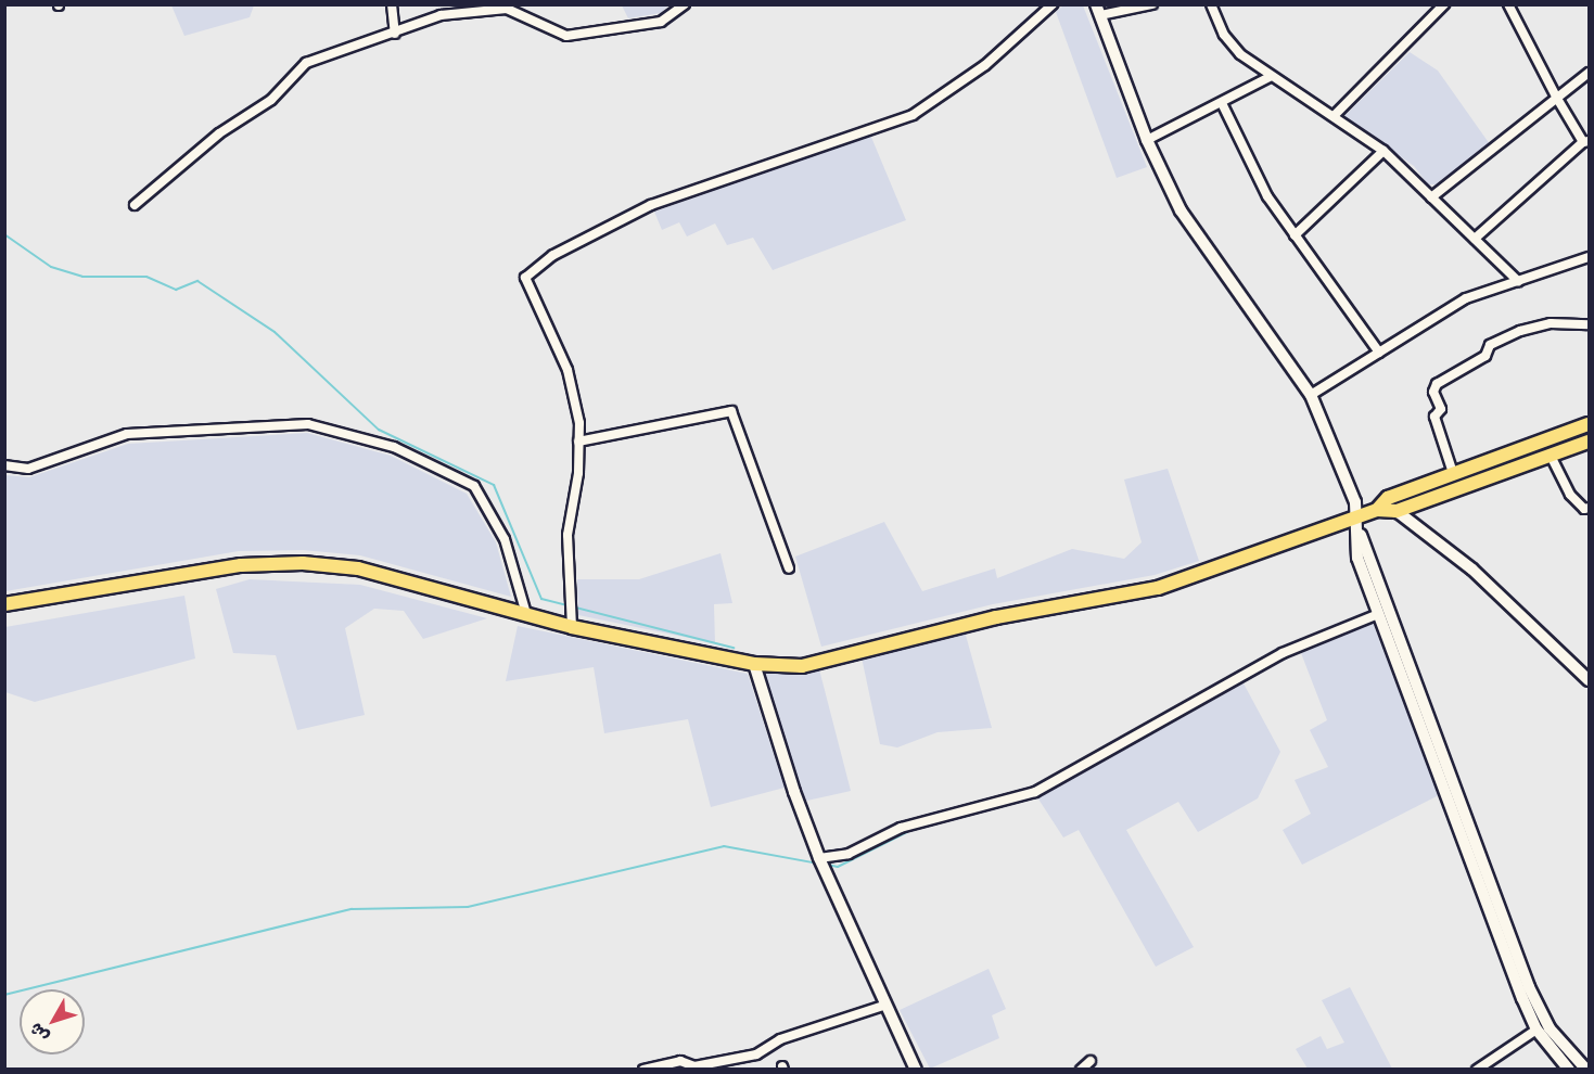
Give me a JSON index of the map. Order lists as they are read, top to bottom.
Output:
{
  "north": "bottom left"
}
